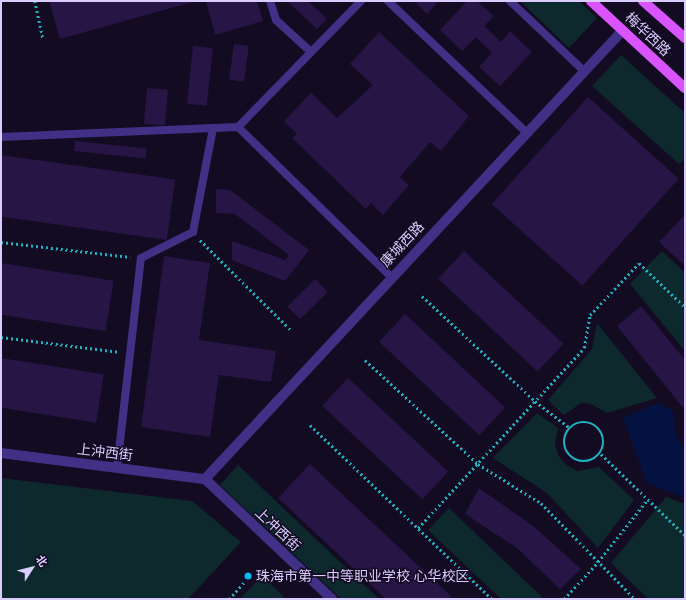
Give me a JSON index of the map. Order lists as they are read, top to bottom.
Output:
{
  "streets": {
    "main road": ["梅华西路"],
    "street": ["康城西路", "上沖西街", "上冲西街"]
  },
  "crossings": [
    ["梅华西路", "康城西路"],
    ["康城西路", "上沖西街"],
    ["康城西路", "上冲西街"],
    ["上沖西街", "上冲西街"]
  ],
  "places": ["珠海市第一中等职业学校 心华校区"],
  "north": "top right"
}
